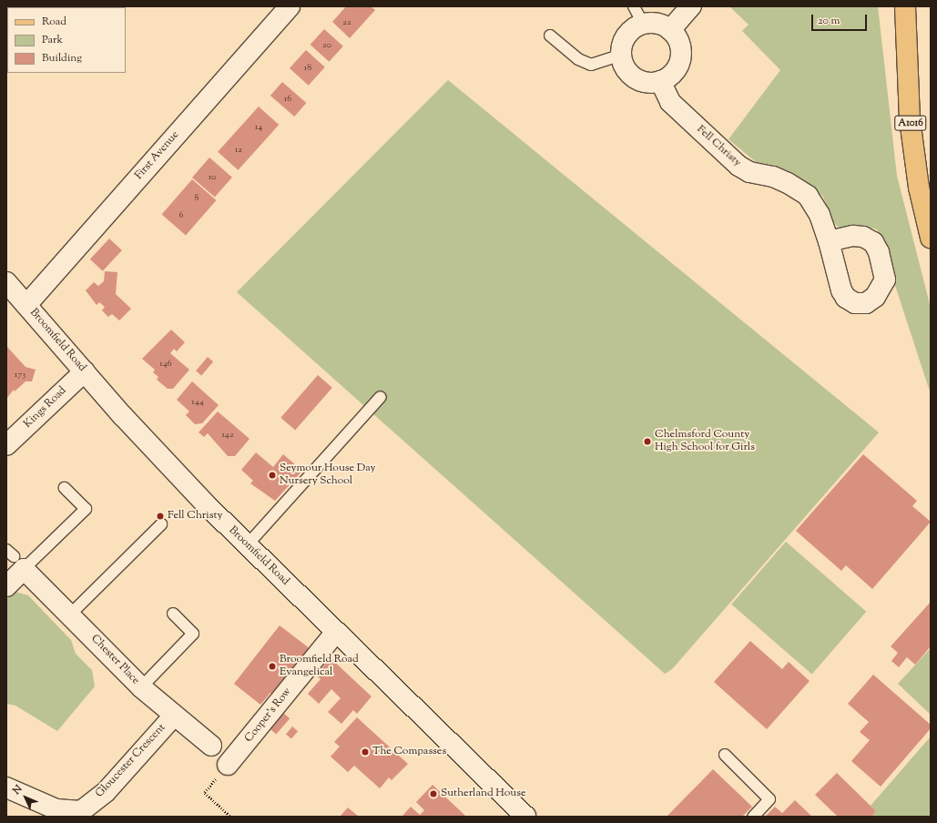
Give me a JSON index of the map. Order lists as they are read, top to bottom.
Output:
{
  "streets": {
    "main road": ["A1016"],
    "street": [
      "Fell Christy",
      "First Avenue",
      "Broomfield Road",
      "Kings Road",
      "Chester Place",
      "Cooper's Row",
      "Gloucester Crescent"
    ]
  },
  "crossings": [
    ["First Avenue", "Broomfield Road"],
    ["Broomfield Road", "Kings Road"],
    ["Broomfield Road", "Cooper's Row"],
    ["Chester Place", "Gloucester Crescent"]
  ],
  "places": [
    "Chelmsford County High School for Girls",
    "Seymour House Day Nursery School",
    "Fell Christy",
    "Broomfield Road Evangelical",
    "The Compasses",
    "Sutherland House"
  ],
  "house_numbers": [
    "22",
    "20",
    "18",
    "16",
    "14",
    "12",
    "10",
    "8",
    "6",
    "146",
    "173",
    "144",
    "142"
  ],
  "legend": ["Road", "Park", "Building"],
  "scale_bar": "20 m",
  "north": "top left"
}
